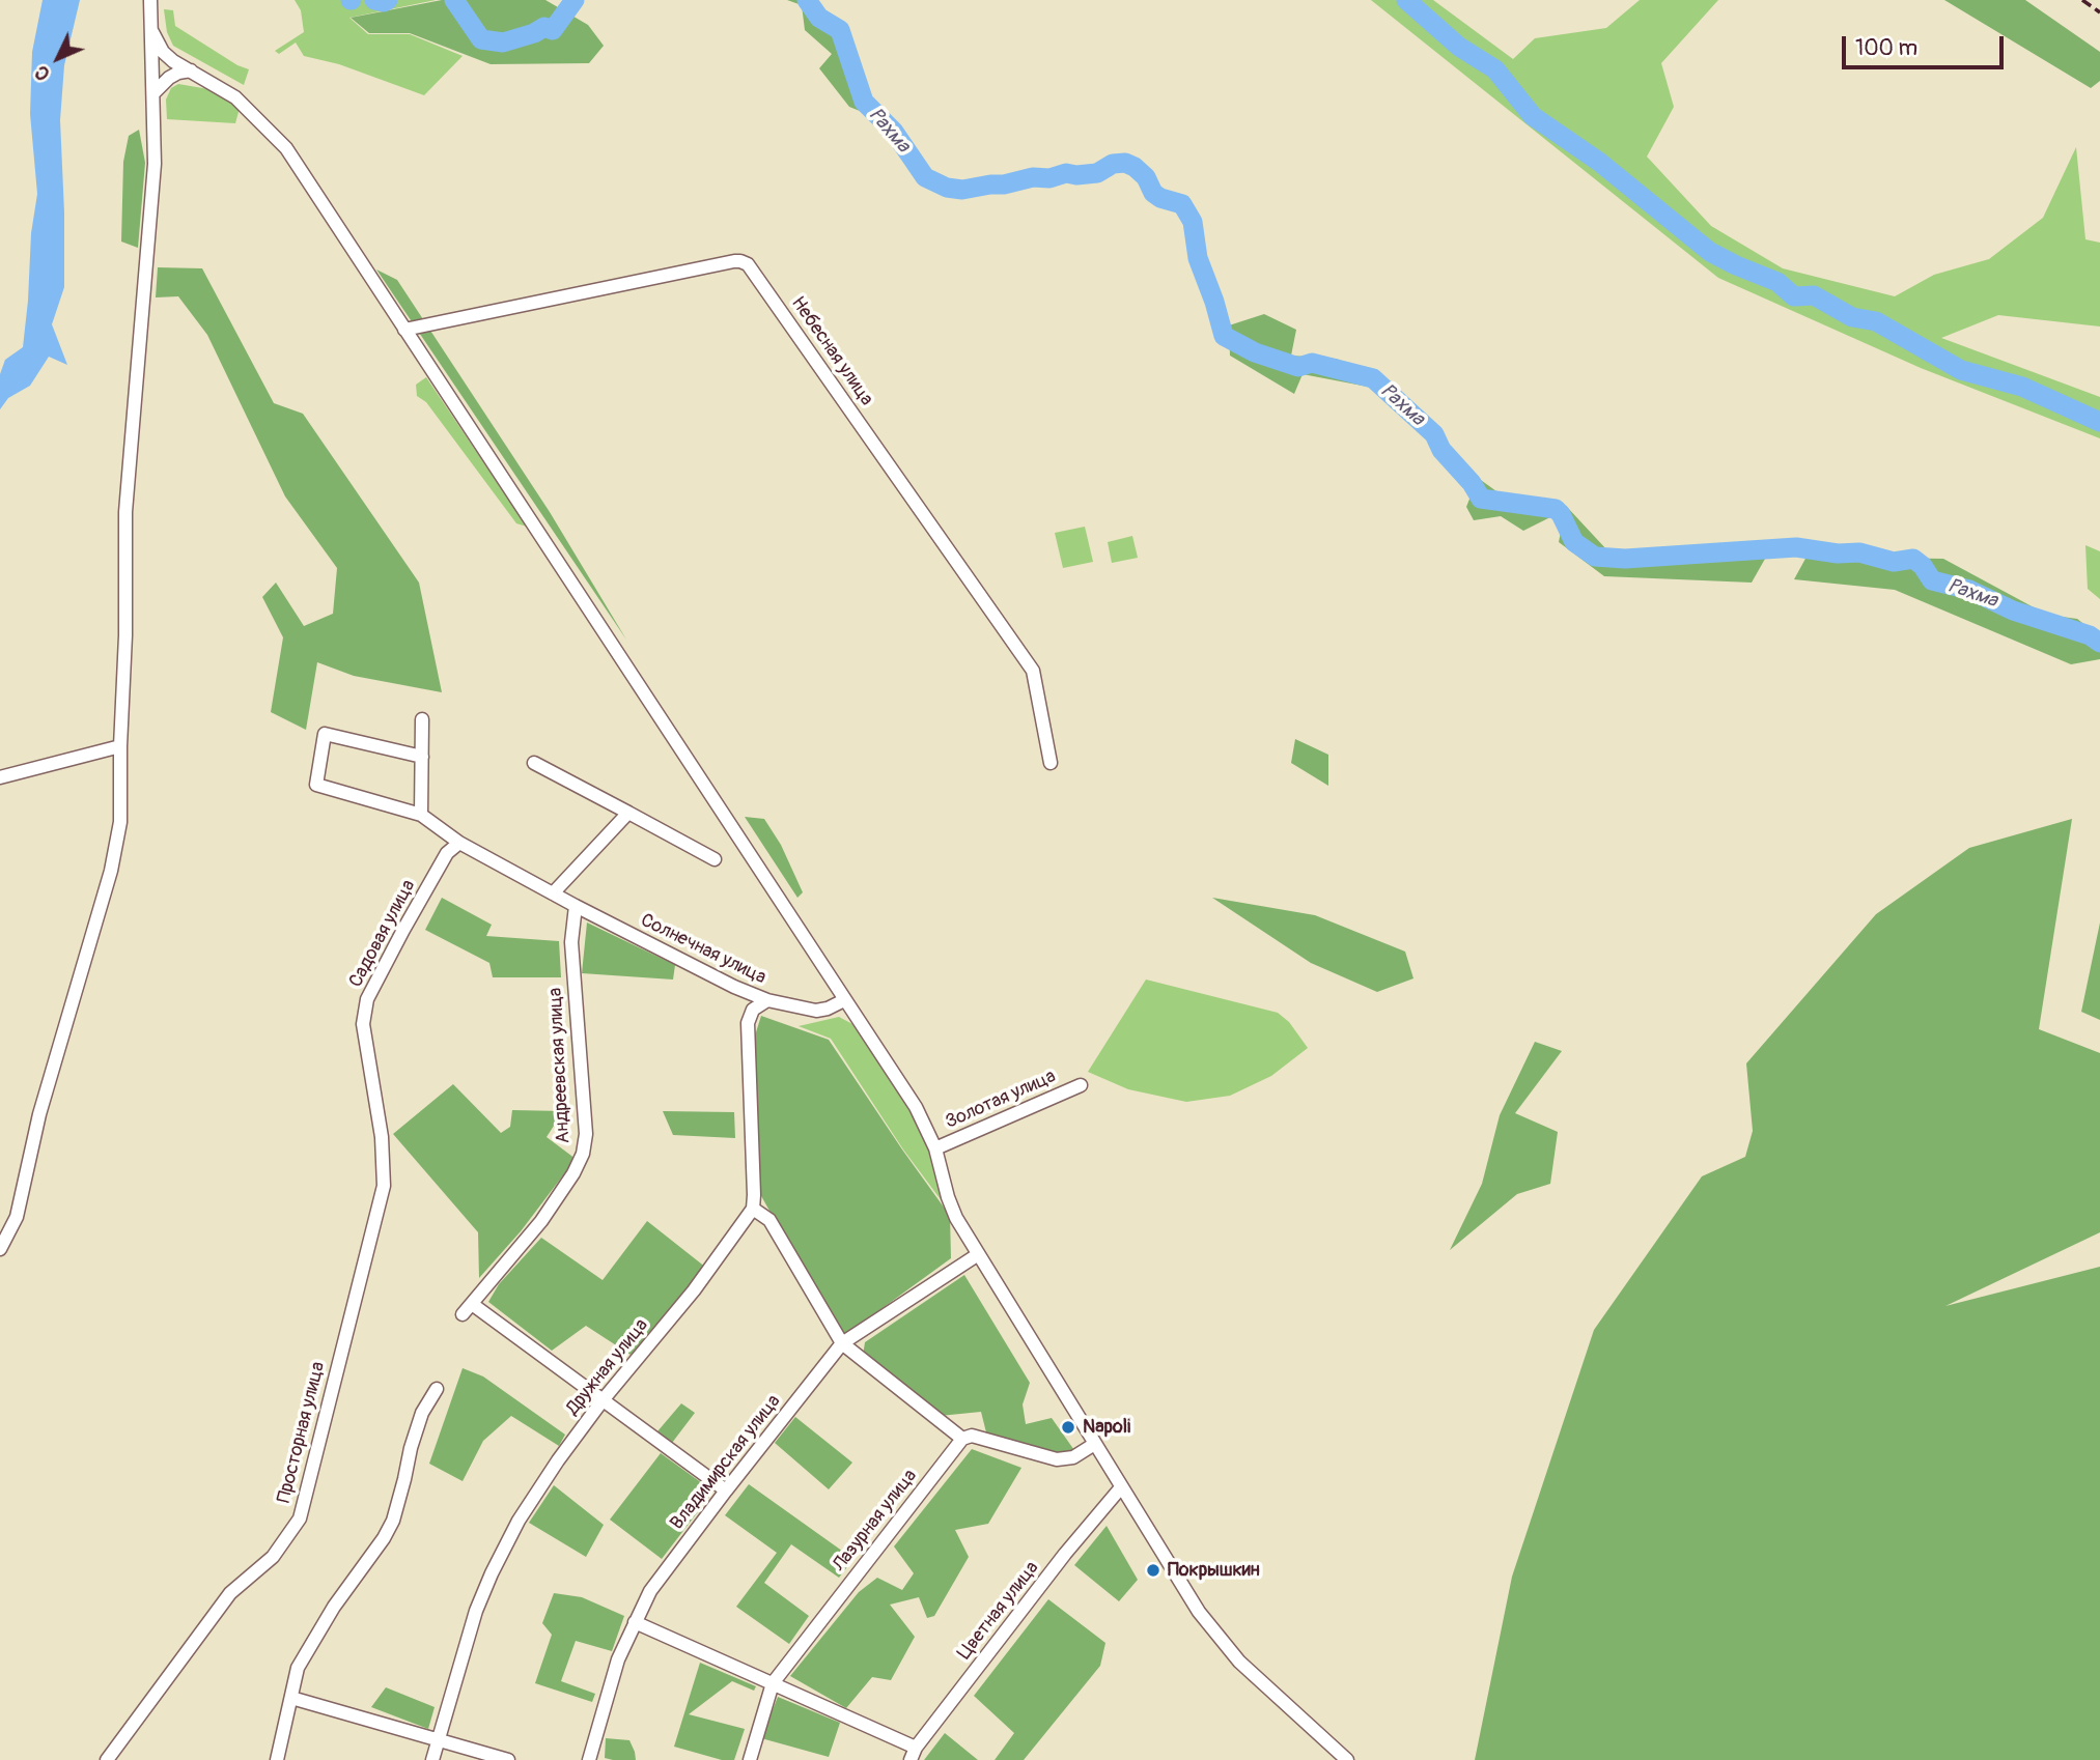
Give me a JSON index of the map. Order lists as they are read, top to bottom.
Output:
{
  "streets": {
    "street": [
      "Небесная улица",
      "Садовая улица",
      "Солнечная улица",
      "Андреевская улица",
      "Золотая улица",
      "Дружная улица",
      "Просторная улица",
      "Владимирская улица",
      "Лазурная улица",
      "Цветная улица"
    ]
  },
  "crossings": [
    ["Садовая улица", "Солнечная улица"],
    ["Садовая улица", "Просторная улица"],
    ["Солнечная улица", "Андреевская улица"],
    ["Андреевская улица", "Дружная улица"]
  ],
  "water": ["Рахма"],
  "places": ["Napoli", "Покрышкин"],
  "scale_bar": "100 m",
  "north": "bottom left"
}
